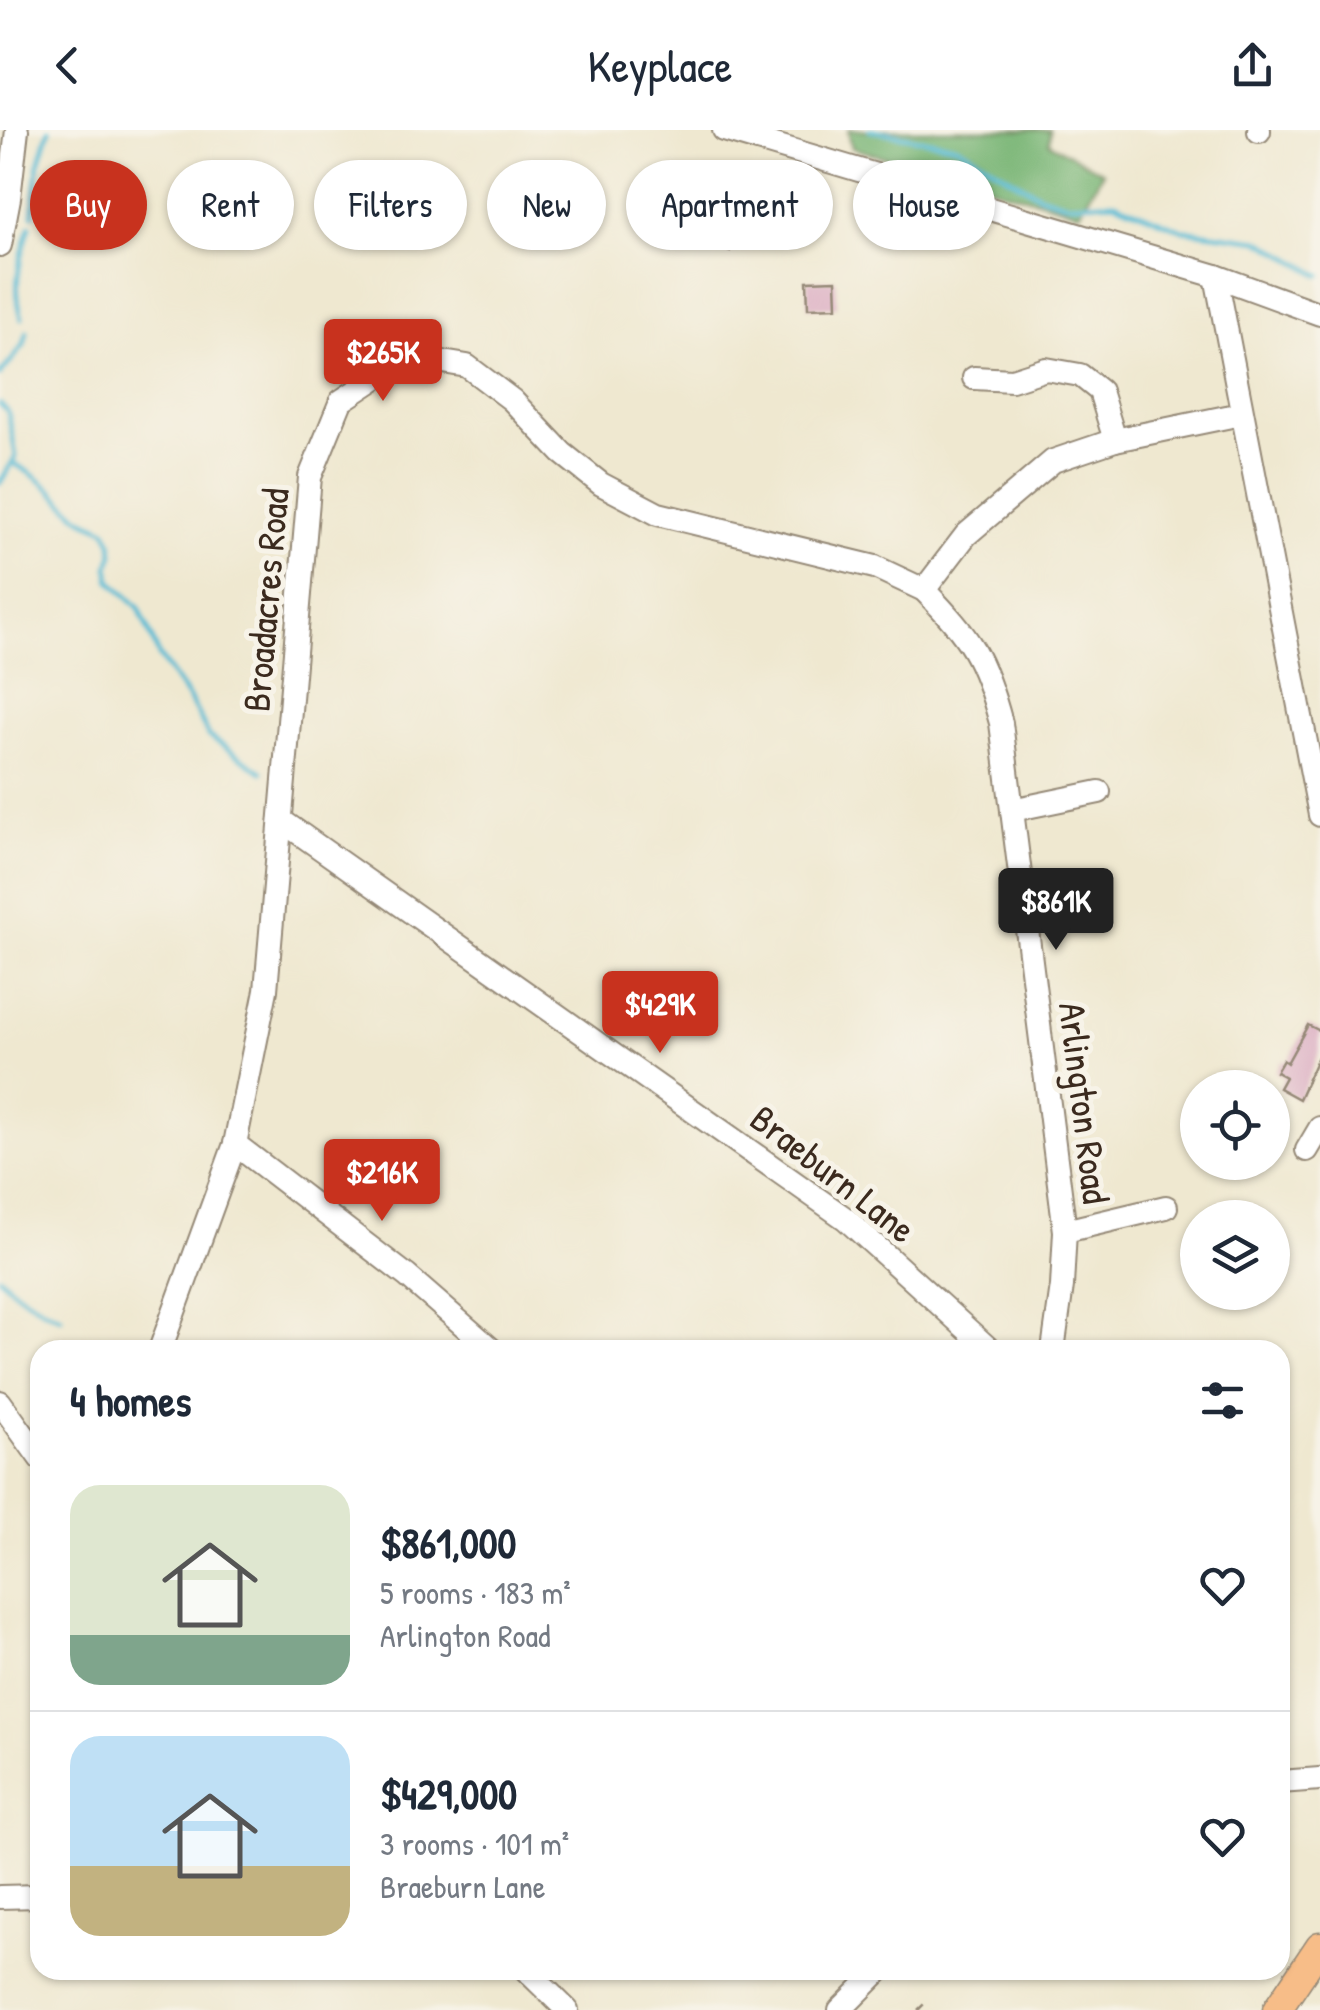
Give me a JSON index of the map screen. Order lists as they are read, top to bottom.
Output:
{
  "streets": {
    "street": ["Broadacres Road", "Arlington Road", "Braeburn Lane"]
  },
  "crossings": [
    ["Broadacres Road", "Arlington Road"],
    ["Broadacres Road", "Braeburn Lane"]
  ],
  "page": {
    "header": "Keyplace",
    "chip": [
      "Buy",
      "Rent",
      "Filters",
      "New",
      "Apartment",
      "House"
    ],
    "price": [
      "$265K",
      "$861K",
      "$429K",
      "$216K"
    ],
    "heading": "4 homes",
    "list": [
      {
        "name": "$861,000",
        "note": "5 rooms · 183 m² · Arlington Road"
      },
      {
        "name": "$429,000",
        "note": "3 rooms · 101 m² · Braeburn Lane"
      }
    ]
  }
}
